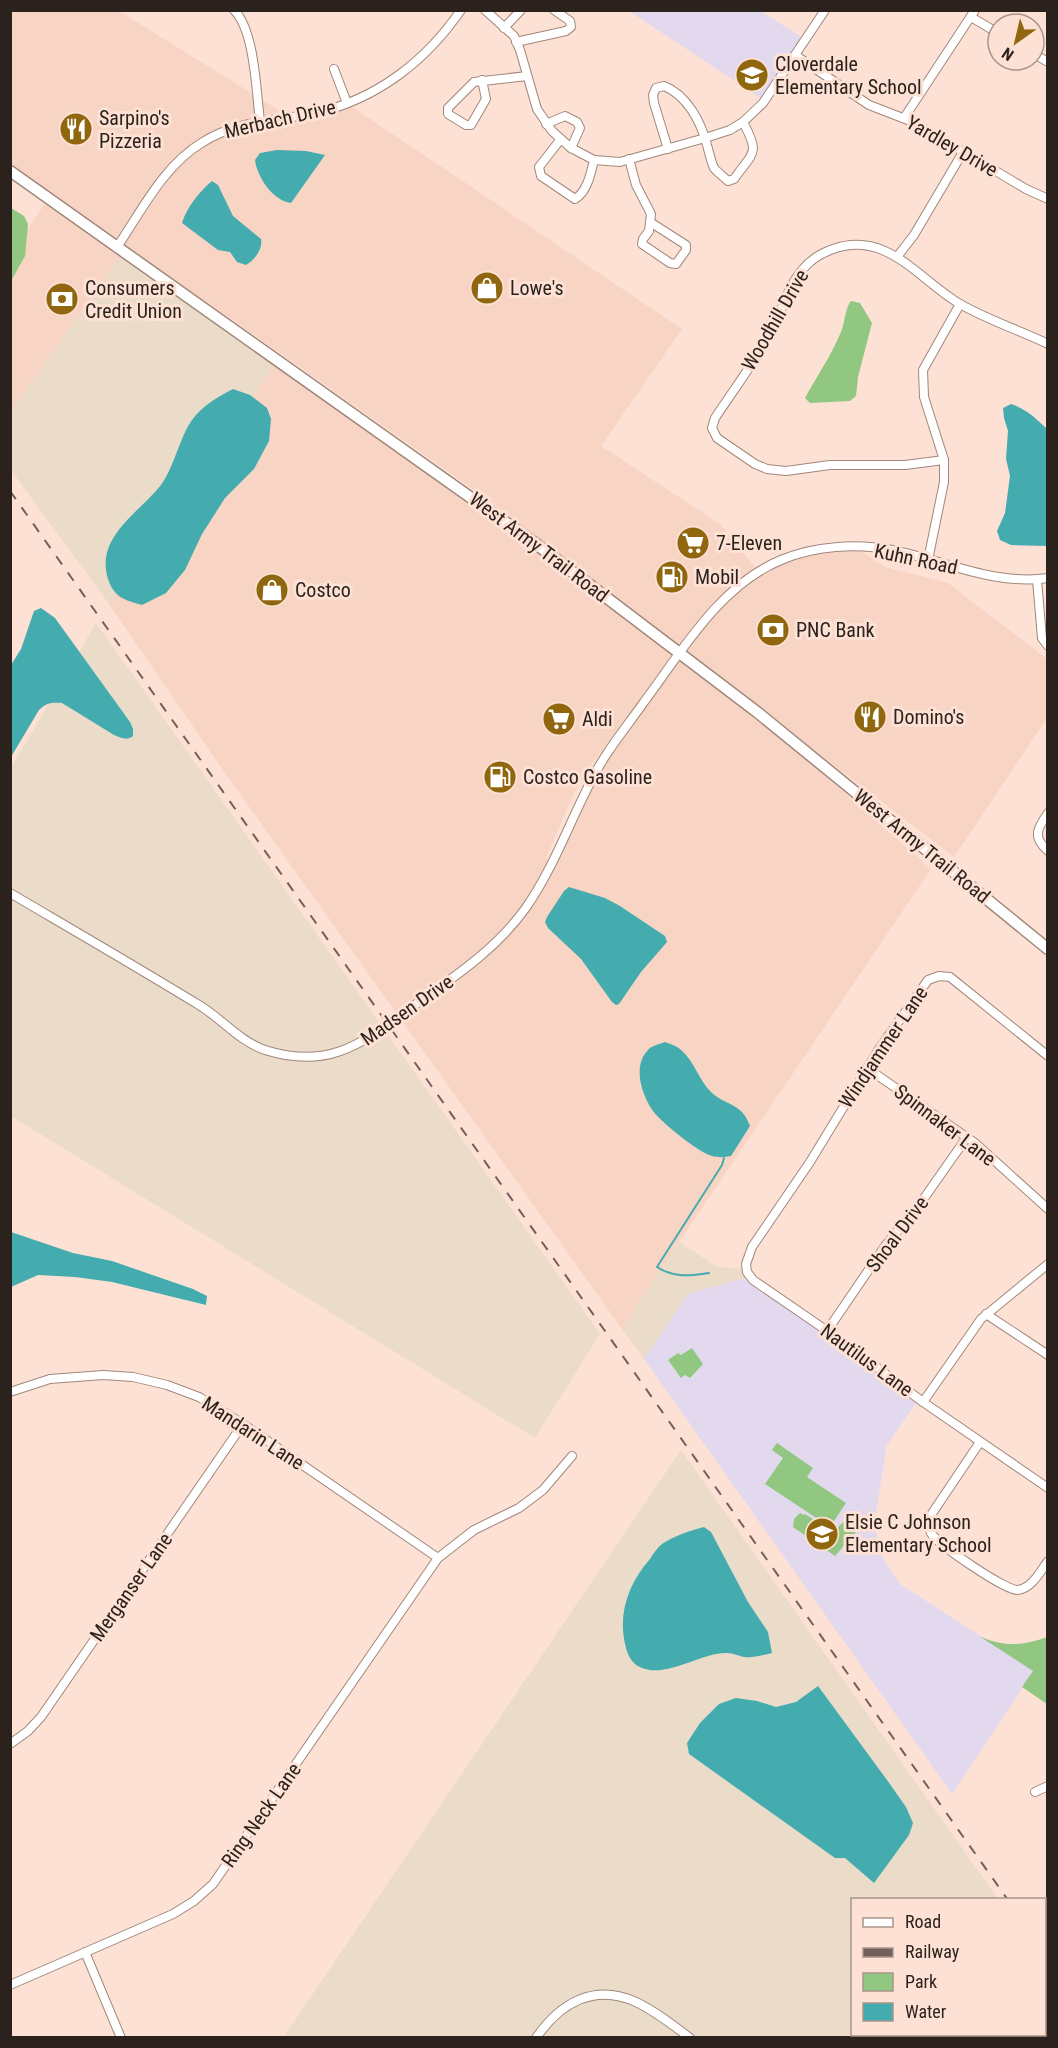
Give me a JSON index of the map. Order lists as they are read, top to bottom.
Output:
{
  "streets": {
    "main road": ["West Army Trail Road"],
    "street": [
      "Merbach Drive",
      "Yardley Drive",
      "Woodhill Drive",
      "Kuhn Road",
      "Madsen Drive",
      "Windjammer Lane",
      "Spinnaker Lane",
      "Shoal Drive",
      "Nautilus Lane",
      "Mandarin Lane",
      "Merganser Lane",
      "Ring Neck Lane"
    ]
  },
  "crossings": [
    ["Merbach Drive", "West Army Trail Road"],
    ["West Army Trail Road", "Kuhn Road"],
    ["West Army Trail Road", "Madsen Drive"],
    ["Kuhn Road", "Madsen Drive"],
    ["Windjammer Lane", "Spinnaker Lane"],
    ["Windjammer Lane", "Nautilus Lane"],
    ["Spinnaker Lane", "Shoal Drive"],
    ["Shoal Drive", "Nautilus Lane"],
    ["Mandarin Lane", "Merganser Lane"],
    ["Mandarin Lane", "Ring Neck Lane"]
  ],
  "places": {
    "school or university": ["Cloverdale Elementary School", "Elsie C Johnson Elementary School"],
    "restaurant": ["Sarpino's Pizzeria", "Domino's"],
    "shop": ["Lowe's", "Costco"],
    "bank": ["Consumers Credit Union", "PNC Bank"],
    "supermarket": ["7-Eleven", "Aldi"],
    "fuel station": ["Mobil", "Costco Gasoline"]
  },
  "legend": [
    "Road",
    "Railway",
    "Park",
    "Water"
  ],
  "north": "bottom left"
}
